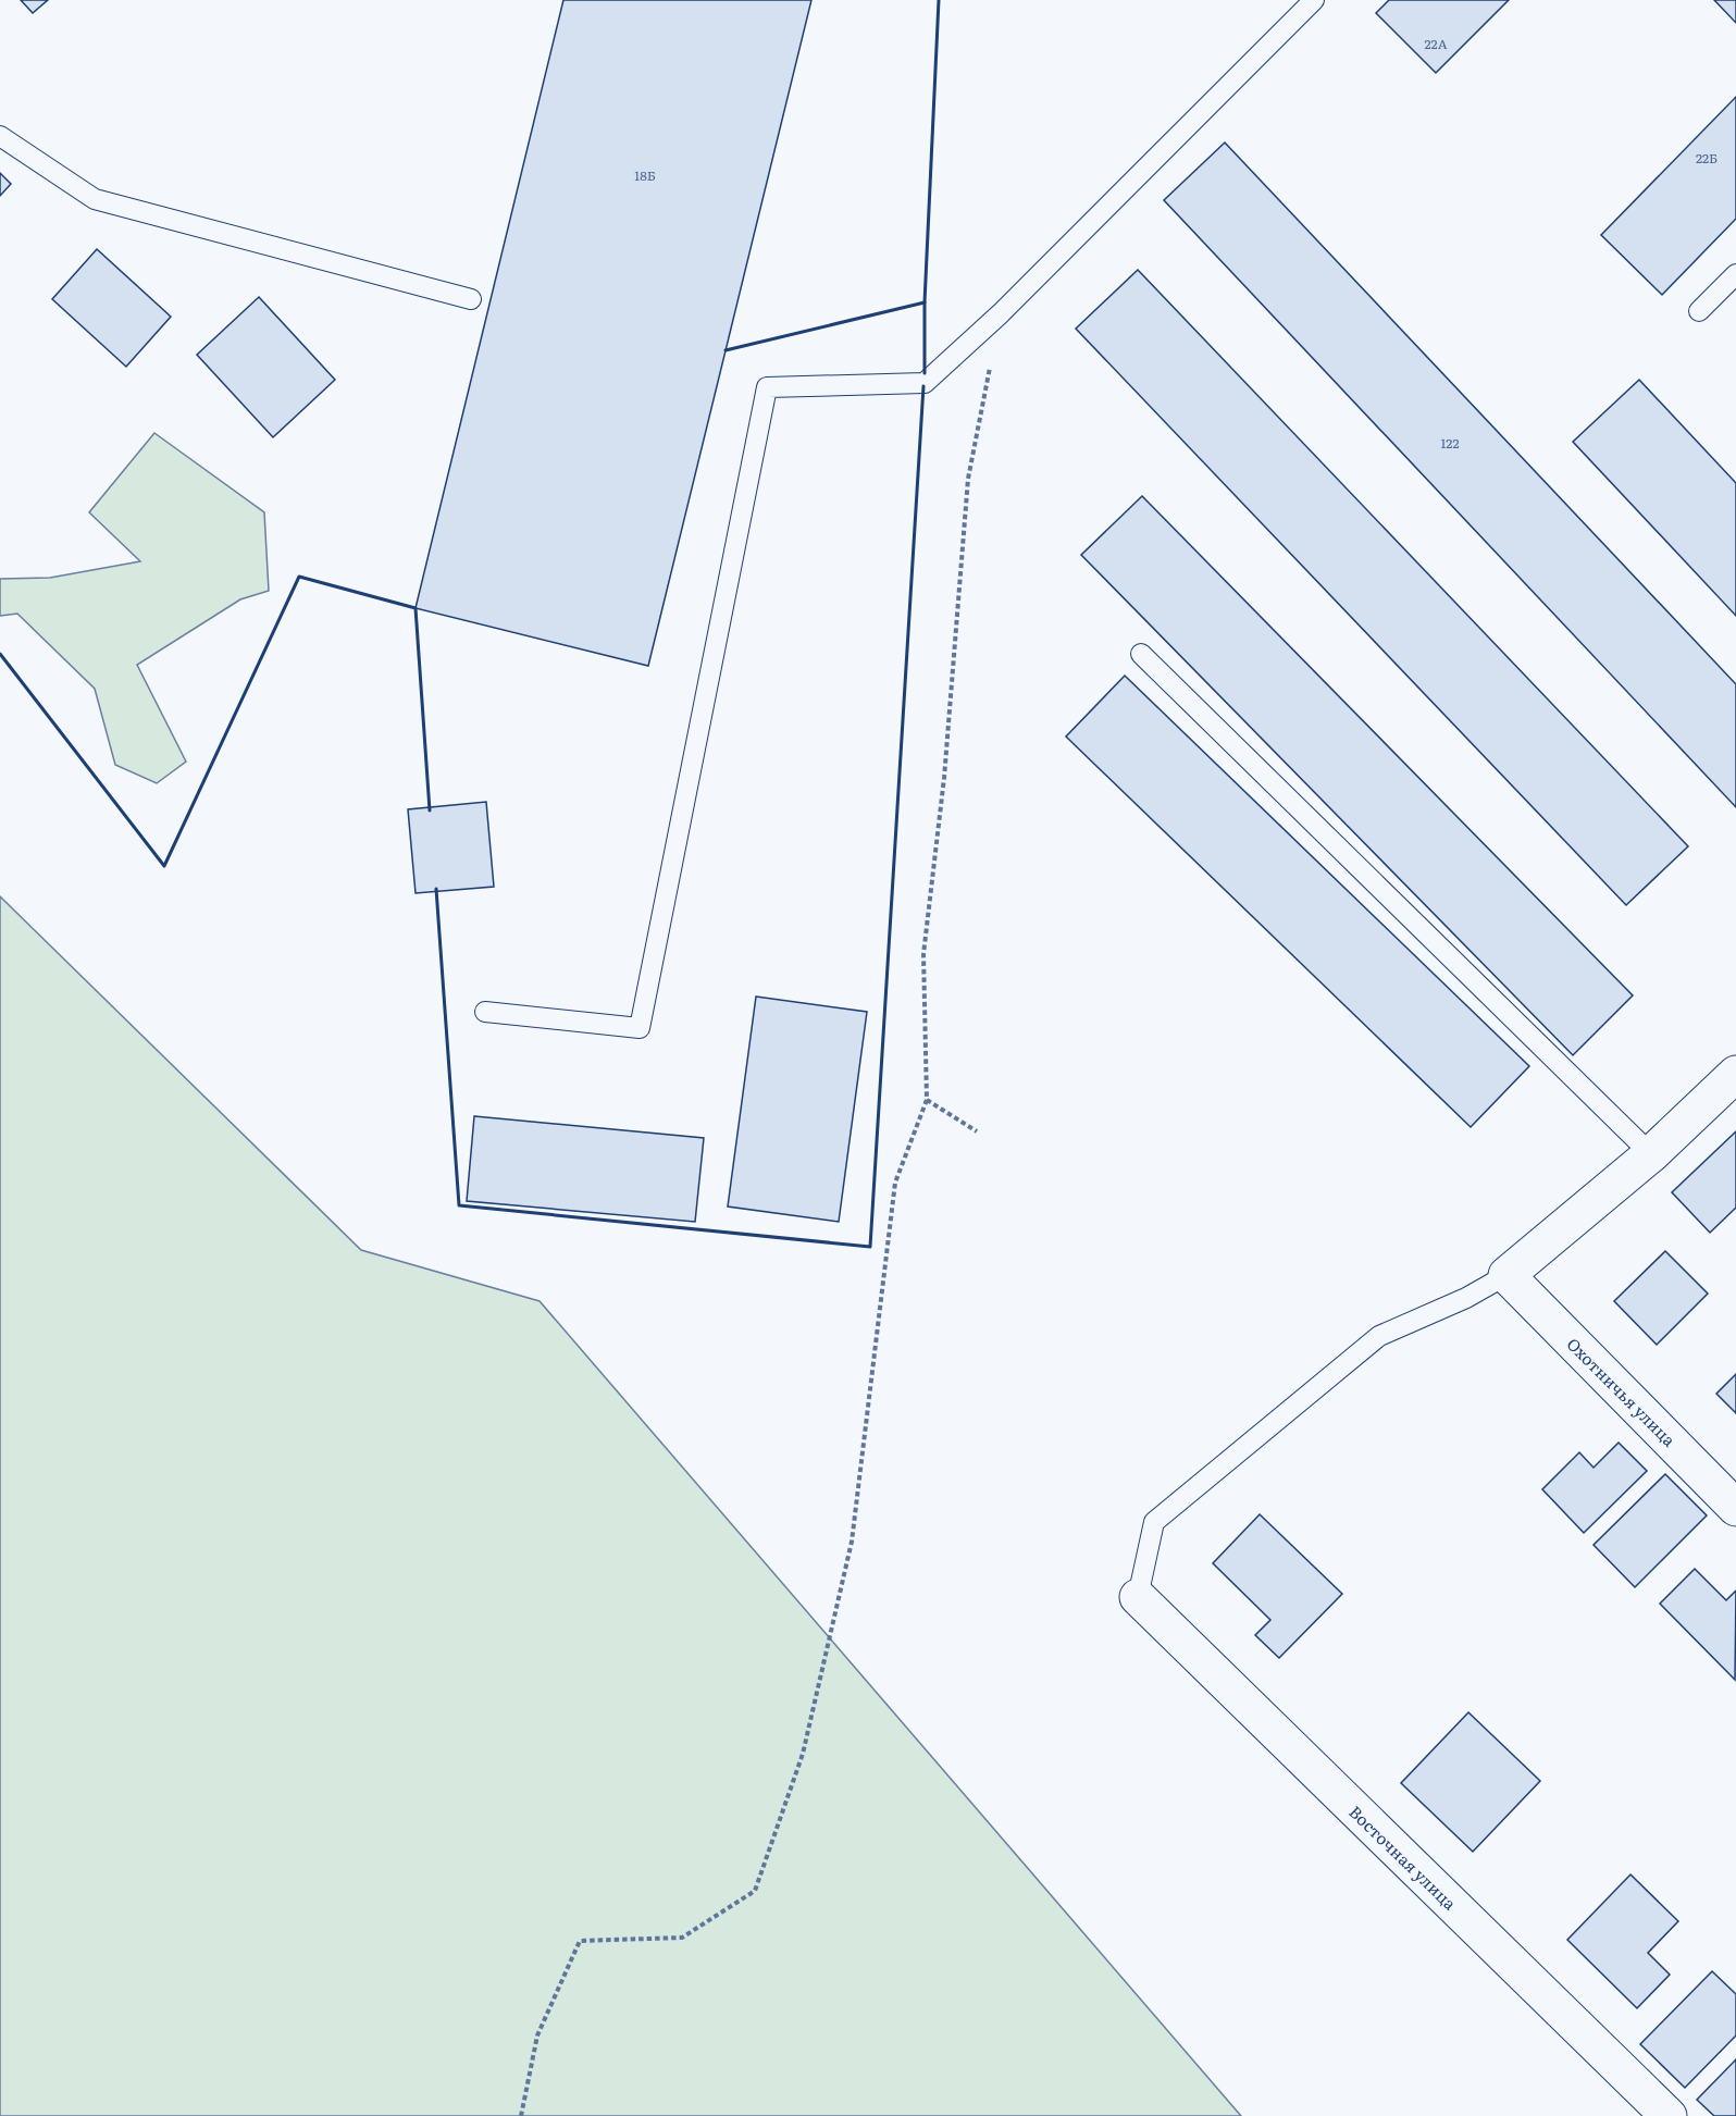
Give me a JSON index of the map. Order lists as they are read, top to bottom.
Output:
{
  "streets": {
    "street": ["Охотничья улица", "Восточная улица"]
  },
  "house_numbers": [
    "22А",
    "22Б",
    "18Б",
    "122"
  ]
}
